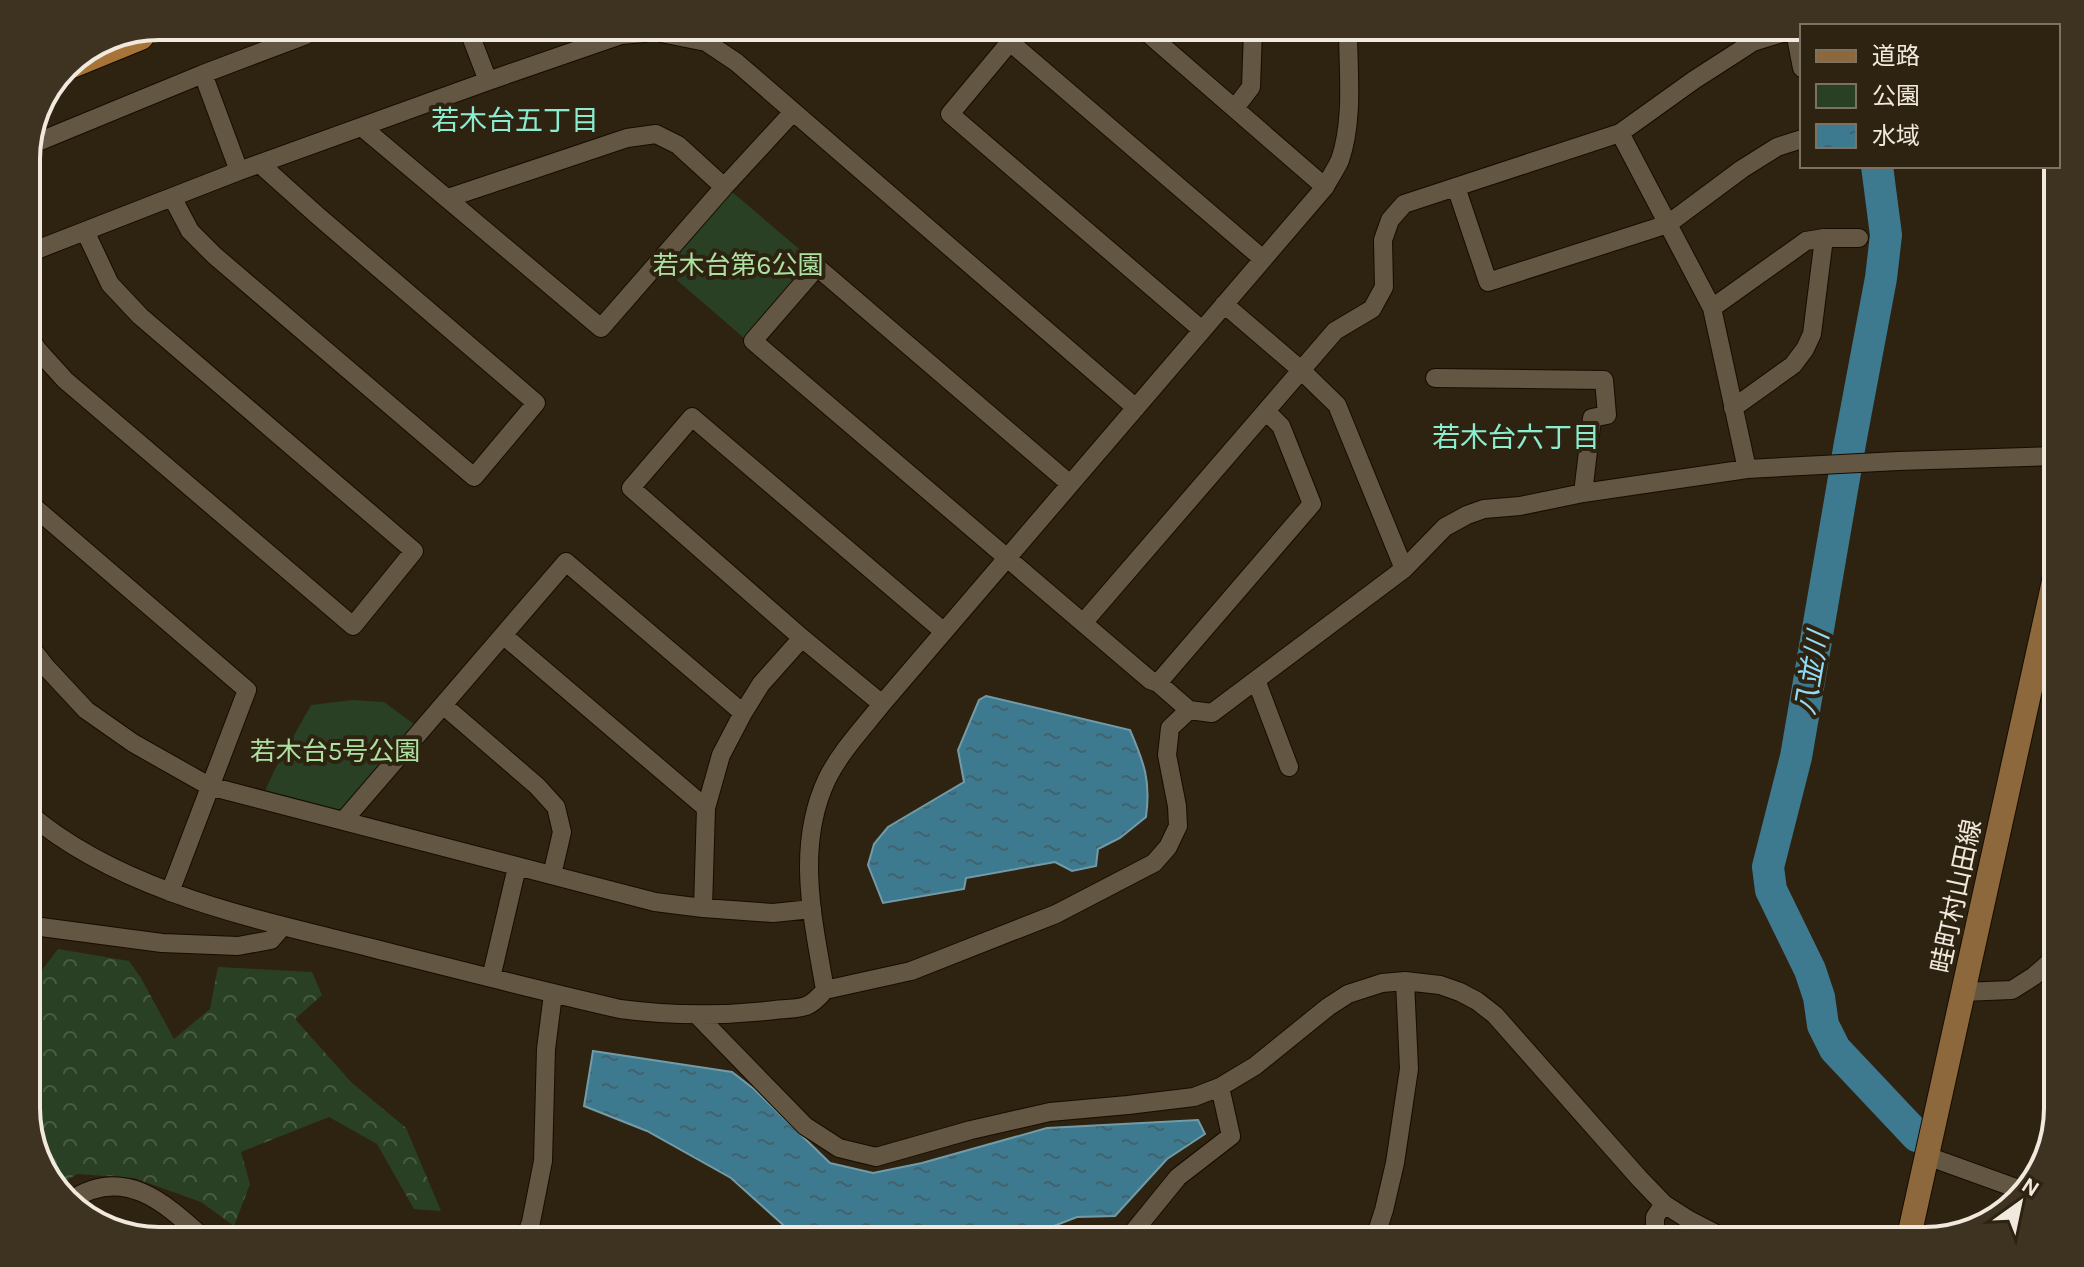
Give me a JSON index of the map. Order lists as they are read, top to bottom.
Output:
{
  "streets": {
    "main road": ["畦町村山田線"]
  },
  "districts": ["若木台五丁目", "若木台六丁目"],
  "water": ["八並川"],
  "parks": ["若木台第6公園", "若木台5号公園"],
  "legend": ["道路", "公園", "水域"],
  "north": "top right"
}
